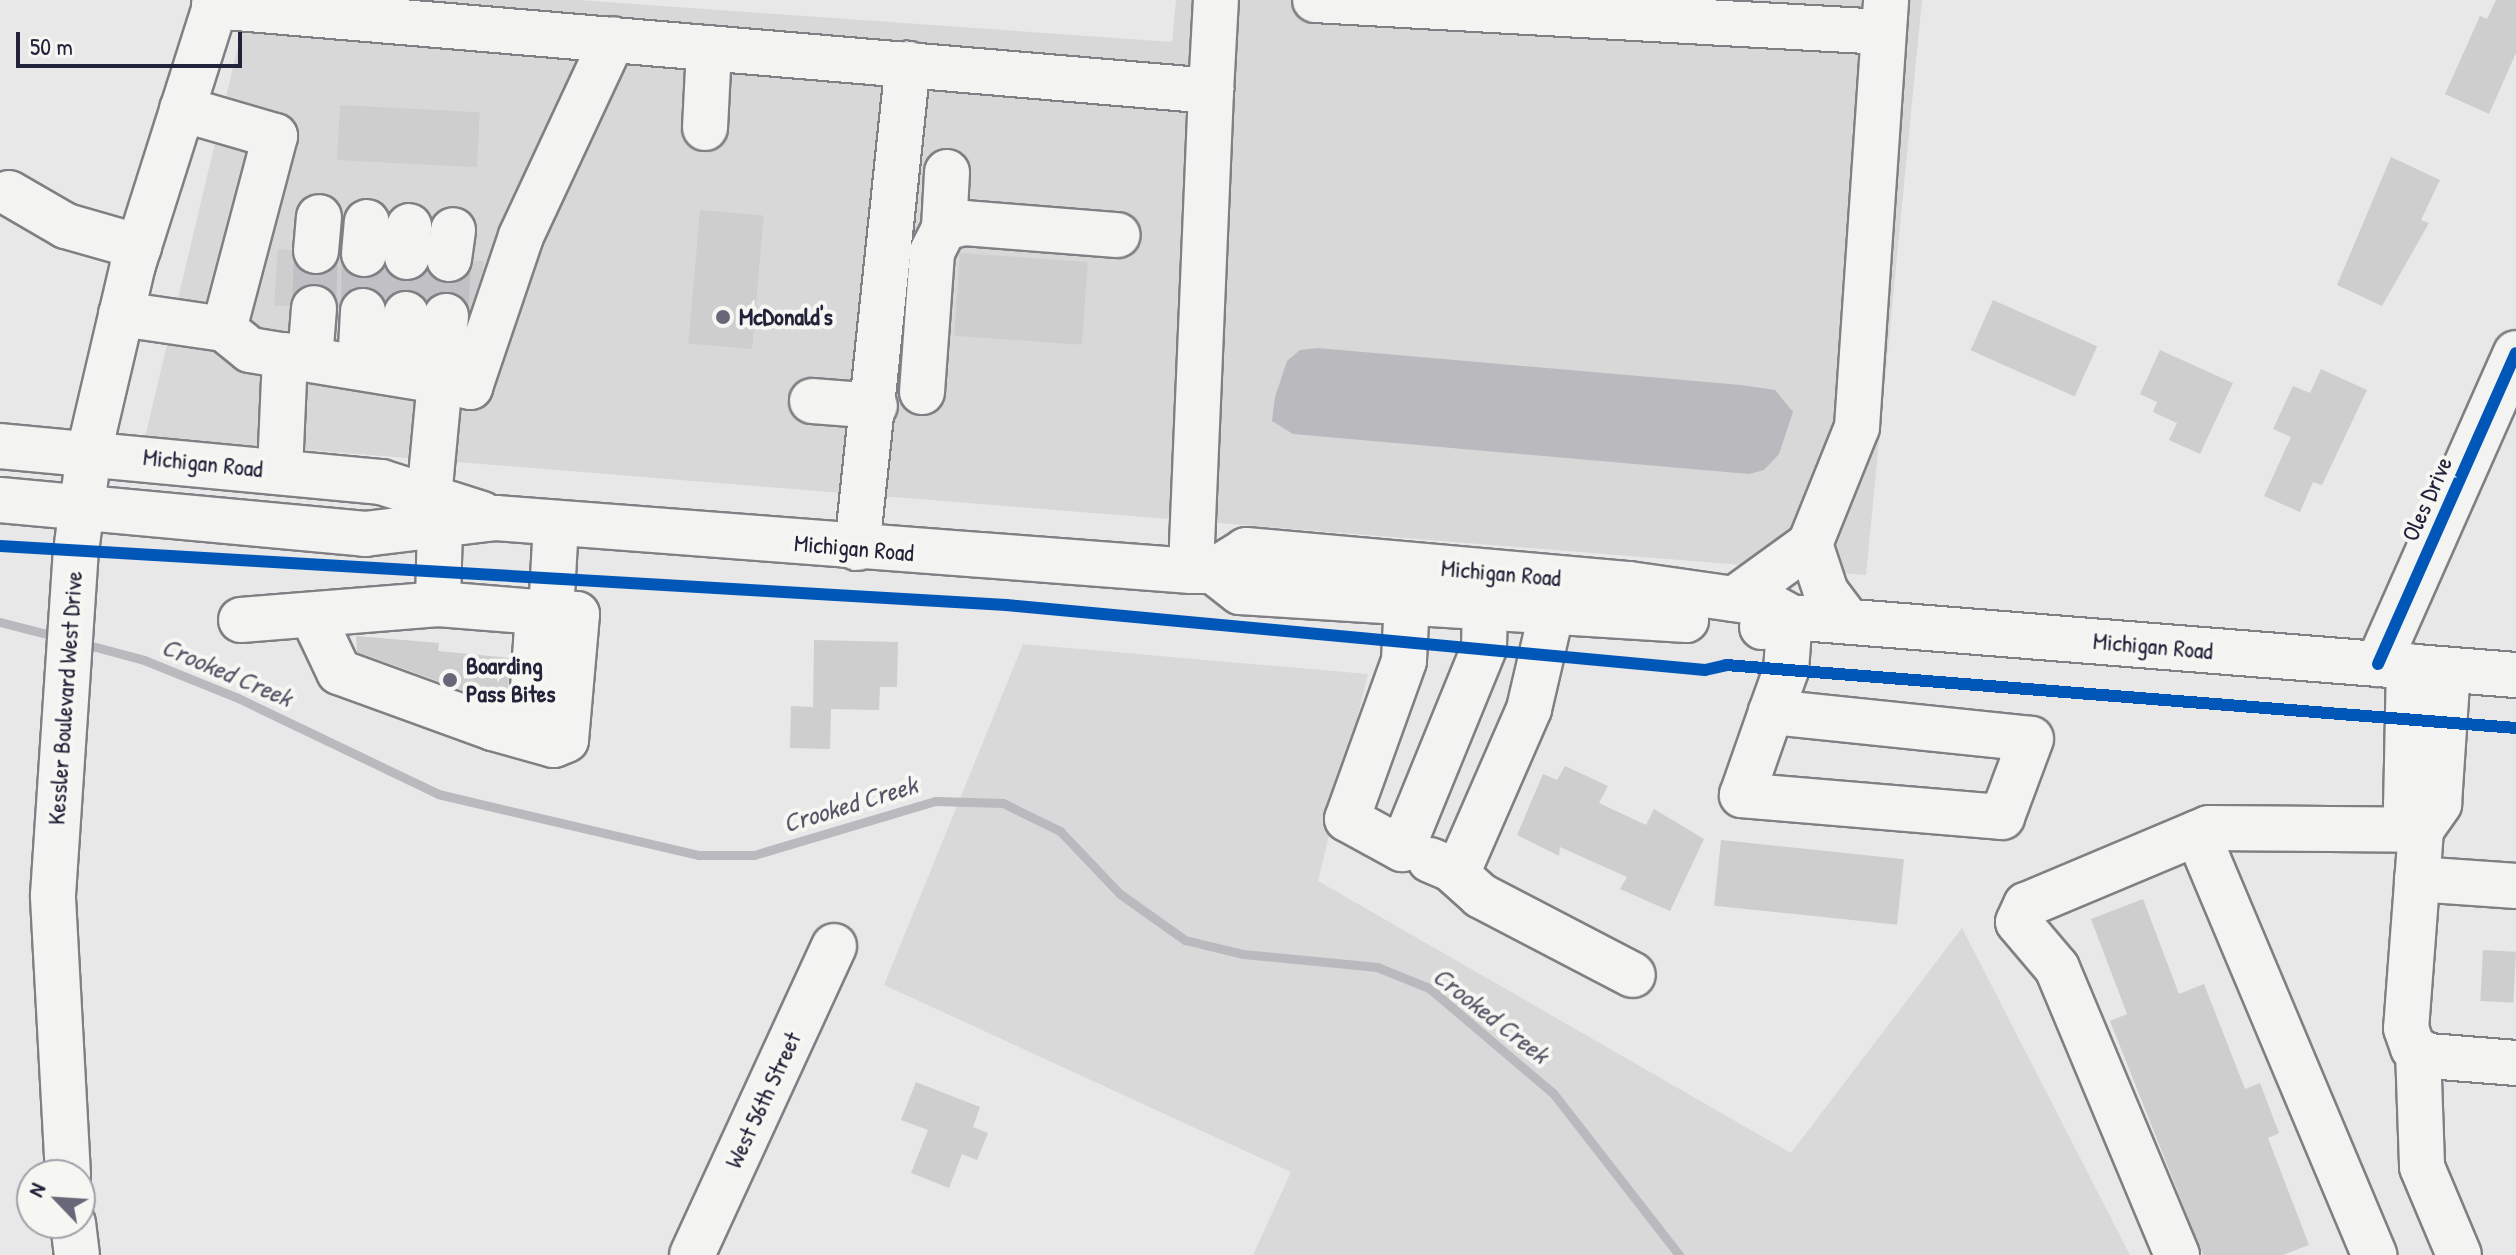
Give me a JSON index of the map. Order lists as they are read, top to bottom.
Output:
{
  "streets": {
    "main road": [
      "Michigan Road",
      "Oles Drive",
      "Kessler Boulevard West Drive",
      "West 56th Street"
    ]
  },
  "crossings": [
    ["Michigan Road", "Oles Drive"],
    ["Michigan Road", "Kessler Boulevard West Drive"]
  ],
  "water": ["Crooked Creek"],
  "places": ["McDonald's", "Boarding Pass Bites"],
  "scale_bar": "50 m",
  "north": "top left"
}
